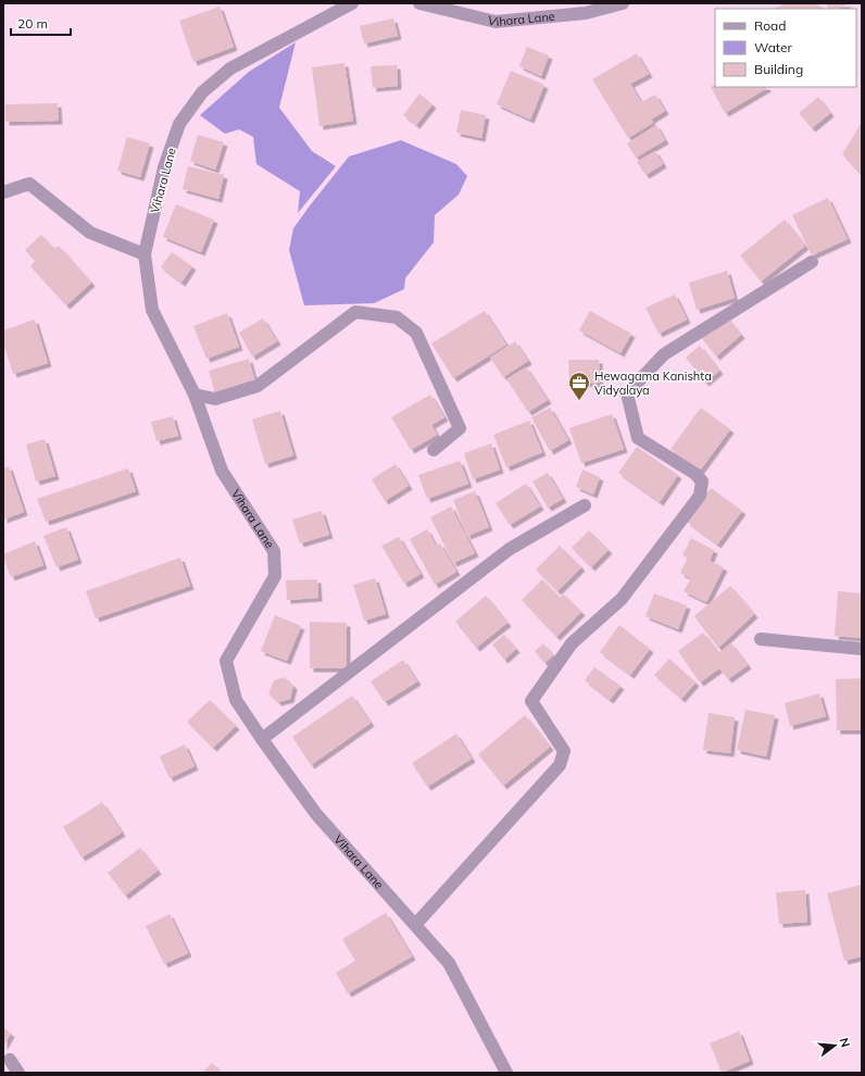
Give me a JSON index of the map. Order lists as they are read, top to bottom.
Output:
{
  "streets": {
    "street": ["Vihara Lane"]
  },
  "places": {
    "office": ["Hewagama Kanishta Vidyalaya"]
  },
  "legend": ["Road", "Water", "Building"],
  "scale_bar": "20 m",
  "north": "right"
}
